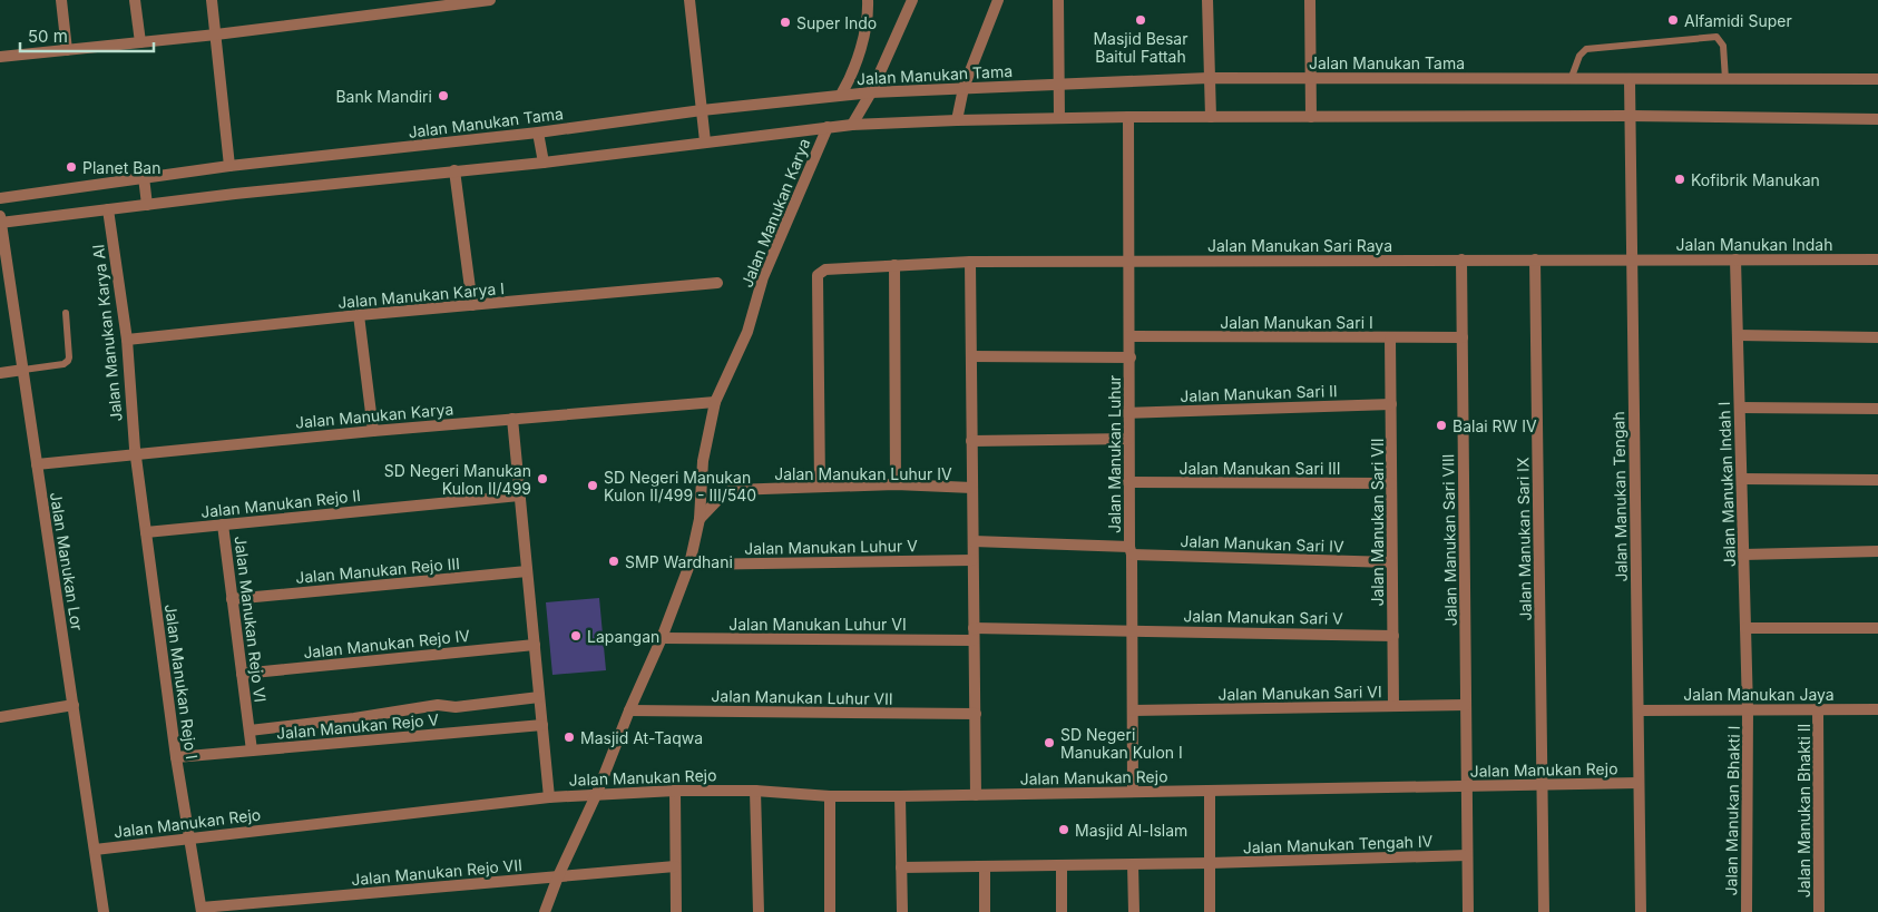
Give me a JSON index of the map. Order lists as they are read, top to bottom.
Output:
{
  "streets": {
    "street": [
      "Jalan Manukan Tama",
      "Jalan Manukan Karya",
      "Jalan Manukan Indah",
      "Jalan Manukan Sari Raya",
      "Jalan Manukan Karya I",
      "Jalan Manukan Sari I",
      "Jalan Manukan Karya AI",
      "Jalan Manukan Sari II",
      "Jalan Manukan Luhur",
      "Jalan Manukan Sari III",
      "Jalan Manukan Luhur IV",
      "Jalan Manukan Indah I",
      "Jalan Manukan Tengah",
      "Jalan Manukan Rejo II",
      "Jalan Manukan Sari VII",
      "Jalan Manukan Sari IX",
      "Jalan Manukan Sari VIII",
      "Jalan Manukan Sari IV",
      "Jalan Manukan Luhur V",
      "Jalan Manukan Lor",
      "Jalan Manukan Rejo III",
      "Jalan Manukan Sari V",
      "Jalan Manukan Rejo VI",
      "Jalan Manukan Luhur VI",
      "Jalan Manukan Rejo IV",
      "Jalan Manukan Rejo I",
      "Jalan Manukan Sari VI",
      "Jalan Manukan Jaya",
      "Jalan Manukan Luhur VII",
      "Jalan Manukan Rejo V",
      "Jalan Manukan Rejo",
      "Jalan Manukan Bhakti I",
      "Jalan Manukan Bhakti II",
      "Jalan Manukan Tengah IV",
      "Jalan Manukan Rejo VII"
    ]
  },
  "crossings": [
    ["Jalan Manukan Tama", "Jalan Manukan Tengah"],
    ["Jalan Manukan Karya", "Jalan Manukan Karya AI"],
    ["Jalan Manukan Karya", "Jalan Manukan Luhur IV"],
    ["Jalan Manukan Karya", "Jalan Manukan Luhur V"],
    ["Jalan Manukan Karya", "Jalan Manukan Lor"],
    ["Jalan Manukan Karya", "Jalan Manukan Luhur VI"],
    ["Jalan Manukan Karya", "Jalan Manukan Rejo I"],
    ["Jalan Manukan Karya", "Jalan Manukan Luhur VII"],
    ["Jalan Manukan Karya", "Jalan Manukan Rejo"],
    ["Jalan Manukan Karya", "Jalan Manukan Rejo VII"],
    ["Jalan Manukan Indah", "Jalan Manukan Sari Raya"],
    ["Jalan Manukan Indah", "Jalan Manukan Indah I"],
    ["Jalan Manukan Indah", "Jalan Manukan Tengah"],
    ["Jalan Manukan Sari Raya", "Jalan Manukan Luhur"],
    ["Jalan Manukan Sari Raya", "Jalan Manukan Luhur IV"],
    ["Jalan Manukan Sari Raya", "Jalan Manukan Tengah"],
    ["Jalan Manukan Sari Raya", "Jalan Manukan Sari IX"],
    ["Jalan Manukan Sari Raya", "Jalan Manukan Sari VIII"],
    ["Jalan Manukan Karya I", "Jalan Manukan Karya AI"],
    ["Jalan Manukan Sari I", "Jalan Manukan Luhur"],
    ["Jalan Manukan Sari I", "Jalan Manukan Sari VII"],
    ["Jalan Manukan Sari I", "Jalan Manukan Sari VIII"],
    ["Jalan Manukan Karya AI", "Jalan Manukan Rejo I"],
    ["Jalan Manukan Sari II", "Jalan Manukan Luhur"],
    ["Jalan Manukan Sari II", "Jalan Manukan Sari VII"],
    ["Jalan Manukan Luhur", "Jalan Manukan Sari III"],
    ["Jalan Manukan Luhur", "Jalan Manukan Sari IV"],
    ["Jalan Manukan Luhur", "Jalan Manukan Sari V"],
    ["Jalan Manukan Luhur", "Jalan Manukan Sari VI"],
    ["Jalan Manukan Luhur", "Jalan Manukan Rejo"],
    ["Jalan Manukan Sari III", "Jalan Manukan Sari VII"],
    ["Jalan Manukan Indah I", "Jalan Manukan Jaya"],
    ["Jalan Manukan Indah I", "Jalan Manukan Bhakti I"],
    ["Jalan Manukan Tengah", "Jalan Manukan Jaya"],
    ["Jalan Manukan Tengah", "Jalan Manukan Rejo"],
    ["Jalan Manukan Rejo II", "Jalan Manukan Rejo VI"],
    ["Jalan Manukan Rejo II", "Jalan Manukan Rejo I"],
    ["Jalan Manukan Rejo II", "Jalan Manukan Rejo"],
    ["Jalan Manukan Sari VII", "Jalan Manukan Sari IV"],
    ["Jalan Manukan Sari VII", "Jalan Manukan Sari V"],
    ["Jalan Manukan Sari VII", "Jalan Manukan Sari VI"],
    ["Jalan Manukan Sari IX", "Jalan Manukan Rejo"],
    ["Jalan Manukan Sari VIII", "Jalan Manukan Sari VI"],
    ["Jalan Manukan Sari VIII", "Jalan Manukan Rejo"],
    ["Jalan Manukan Sari VIII", "Jalan Manukan Tengah IV"],
    ["Jalan Manukan Lor", "Jalan Manukan Rejo"],
    ["Jalan Manukan Rejo III", "Jalan Manukan Rejo VI"],
    ["Jalan Manukan Rejo III", "Jalan Manukan Rejo"],
    ["Jalan Manukan Rejo VI", "Jalan Manukan Rejo IV"],
    ["Jalan Manukan Rejo VI", "Jalan Manukan Rejo V"],
    ["Jalan Manukan Rejo IV", "Jalan Manukan Rejo"],
    ["Jalan Manukan Rejo I", "Jalan Manukan Rejo V"],
    ["Jalan Manukan Rejo I", "Jalan Manukan Rejo"],
    ["Jalan Manukan Rejo I", "Jalan Manukan Rejo VII"],
    ["Jalan Manukan Jaya", "Jalan Manukan Bhakti I"],
    ["Jalan Manukan Jaya", "Jalan Manukan Bhakti II"],
    ["Jalan Manukan Rejo V", "Jalan Manukan Rejo"]
  ],
  "places": [
    "Masjid Besar Baitul Fattah",
    "Alfamidi Super",
    "Super Indo",
    "Bank Mandiri",
    "Planet Ban",
    "Kofibrik Manukan",
    "Balai RW IV",
    "SD Negeri Manukan Kulon II/499",
    "SD Negeri Manukan Kulon II/499 - III/540",
    "SMP Wardhani",
    "Lapangan",
    "Masjid At-Taqwa",
    "SD Negeri Manukan Kulon I",
    "Masjid Al-Islam"
  ],
  "scale_bar": "50 m"
}
